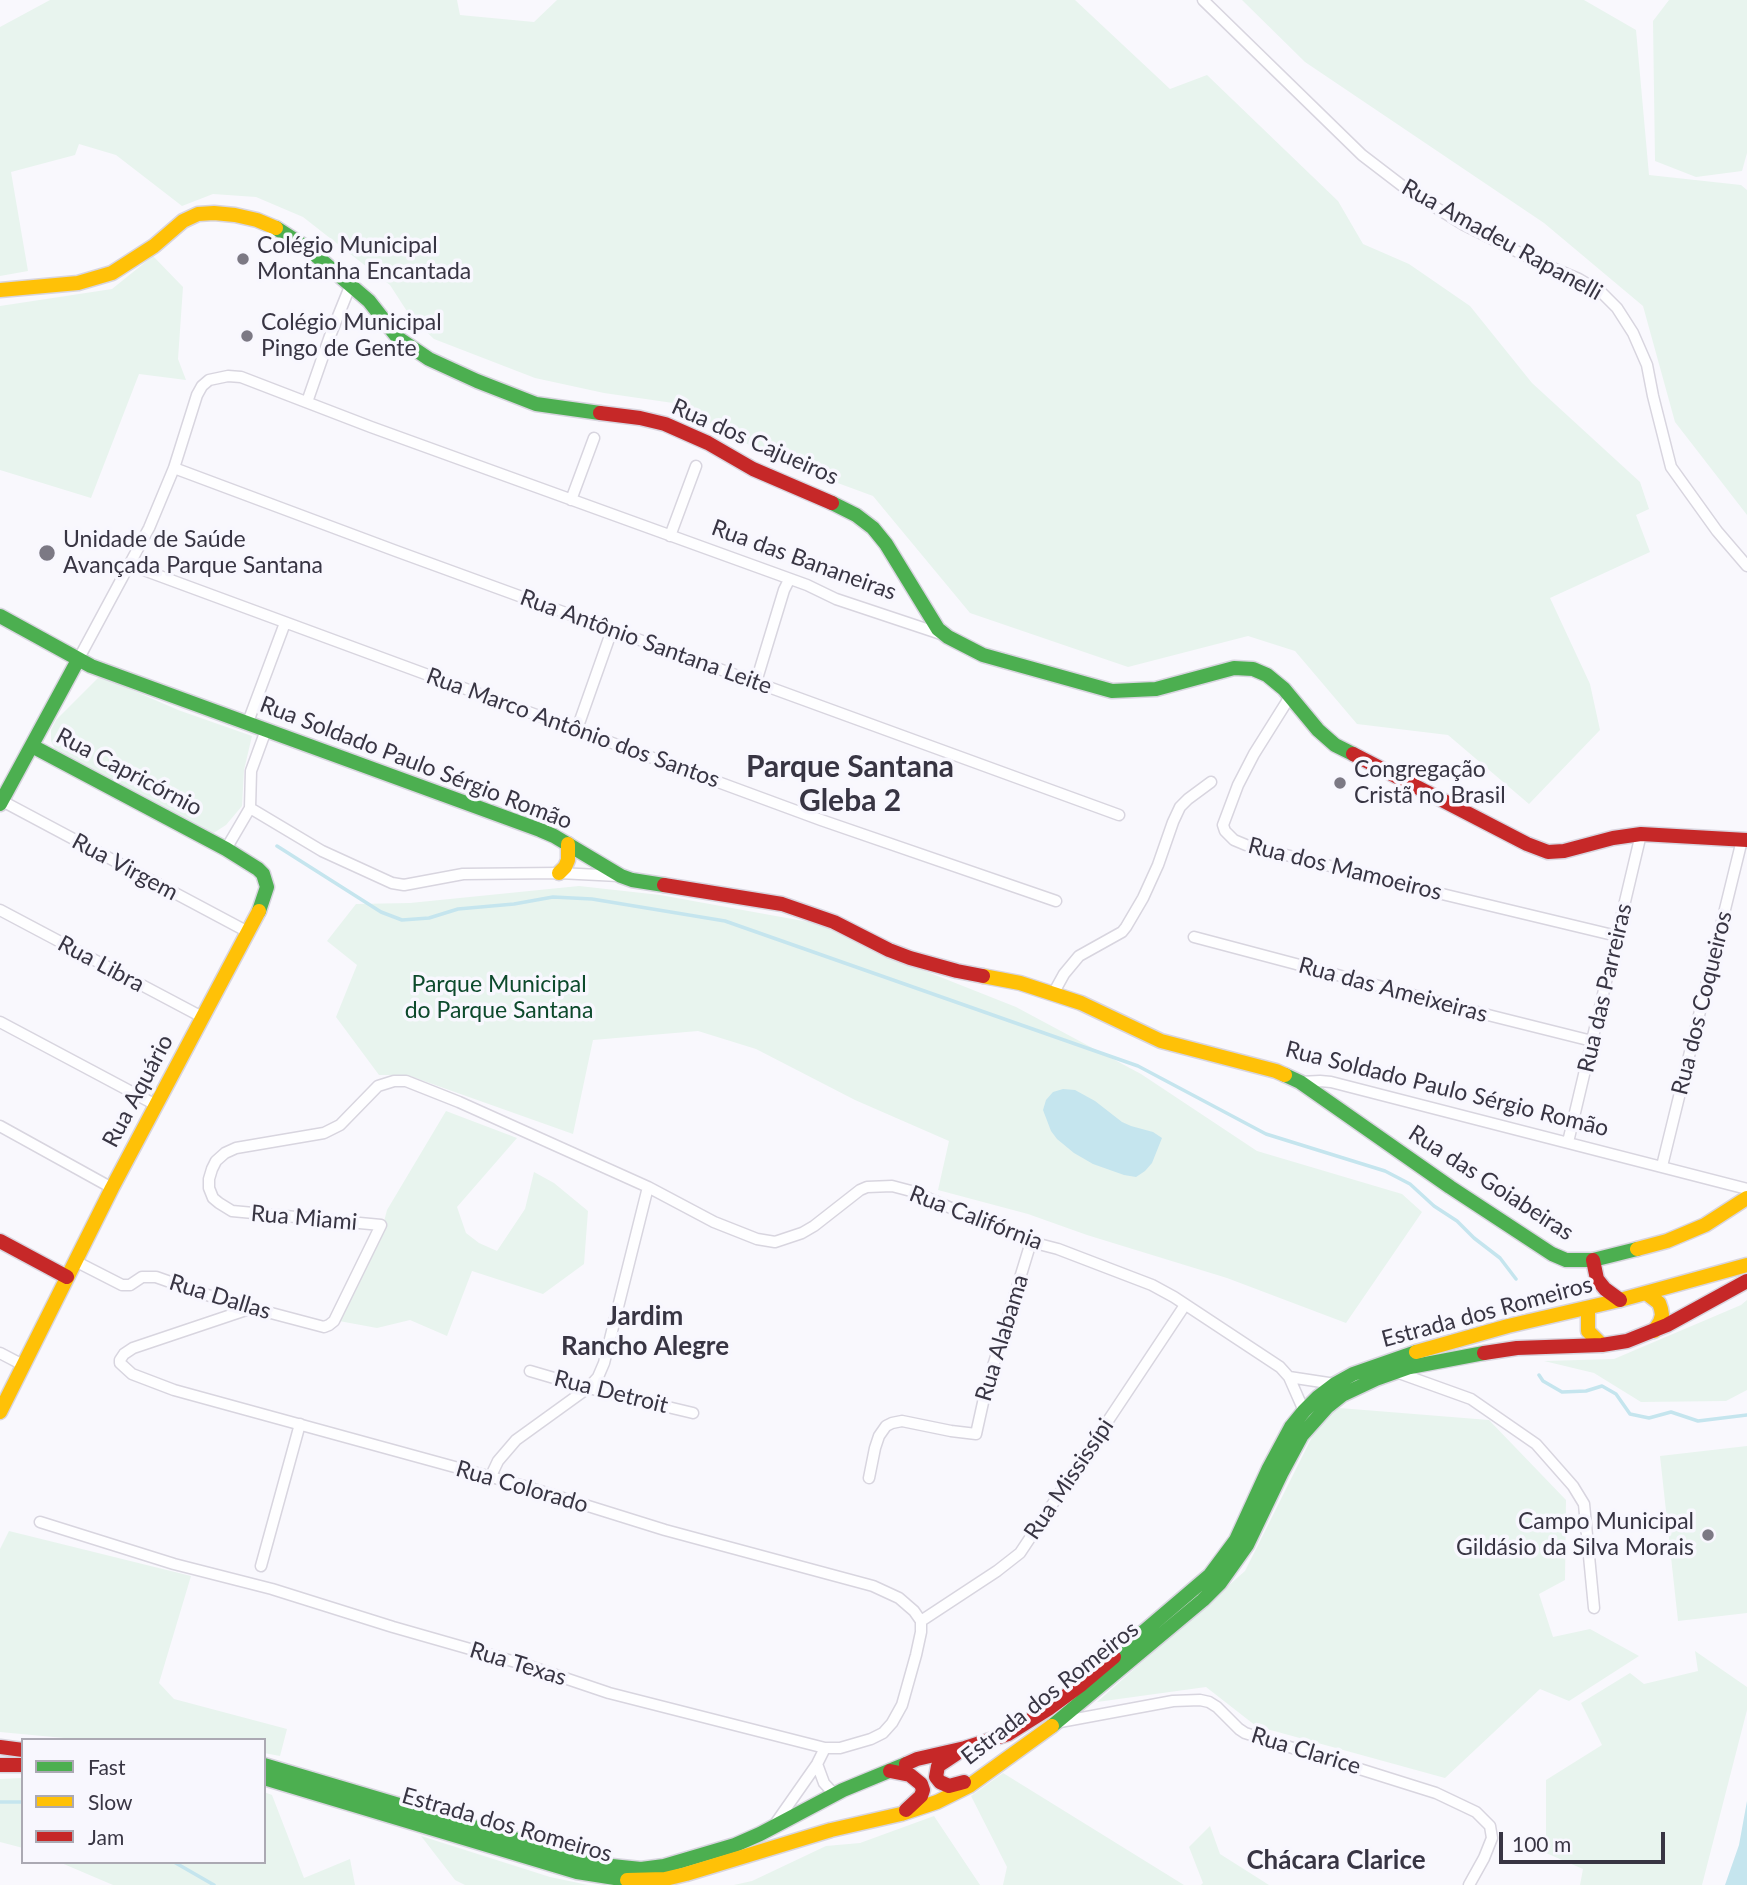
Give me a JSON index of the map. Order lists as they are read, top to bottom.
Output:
{
  "streets": {
    "street": [
      "Rua Amadeu Rapanelli",
      "Rua dos Cajueiros",
      "Rua das Bananeiras",
      "Rua Antônio Santana Leite",
      "Rua Marco Antônio dos Santos",
      "Rua Soldado Paulo Sérgio Romão",
      "Rua Capricórnio",
      "Rua Virgem",
      "Rua dos Mamoeiros",
      "Rua Libra",
      "Rua das Parreiras",
      "Rua das Ameixeiras",
      "Rua dos Coqueiros",
      "Rua Aquário",
      "Rua das Goiabeiras",
      "Rua Miami",
      "Rua Califórnia",
      "Rua Dallas",
      "Estrada dos Romeiros",
      "Rua Alabama",
      "Rua Detroit",
      "Rua Mississípi",
      "Rua Colorado",
      "Rua Texas",
      "Rua Clarice"
    ]
  },
  "crossings": [
    ["Rua dos Cajueiros", "Rua das Bananeiras"],
    ["Rua das Bananeiras", "Rua Antônio Santana Leite"],
    ["Rua das Bananeiras", "Rua Marco Antônio dos Santos"],
    ["Rua das Bananeiras", "Rua Soldado Paulo Sérgio Romão"],
    ["Rua das Bananeiras", "Rua Capricórnio"],
    ["Rua das Bananeiras", "Rua dos Mamoeiros"],
    ["Rua das Bananeiras", "Rua das Parreiras"],
    ["Rua das Bananeiras", "Rua dos Coqueiros"],
    ["Rua Soldado Paulo Sérgio Romão", "Rua das Parreiras"],
    ["Rua Soldado Paulo Sérgio Romão", "Rua dos Coqueiros"],
    ["Rua Soldado Paulo Sérgio Romão", "Rua das Goiabeiras"],
    ["Rua Capricórnio", "Rua Virgem"],
    ["Rua Capricórnio", "Rua Aquário"],
    ["Rua Virgem", "Rua Aquário"],
    ["Rua dos Mamoeiros", "Rua das Parreiras"],
    ["Rua Libra", "Rua Aquário"],
    ["Rua das Parreiras", "Rua das Ameixeiras"],
    ["Rua Aquário", "Rua Dallas"],
    ["Rua Miami", "Rua Califórnia"],
    ["Rua Miami", "Rua Dallas"],
    ["Rua Califórnia", "Estrada dos Romeiros"],
    ["Rua Califórnia", "Rua Alabama"],
    ["Rua Califórnia", "Rua Mississípi"],
    ["Rua Dallas", "Rua Colorado"],
    ["Estrada dos Romeiros", "Rua Clarice"],
    ["Rua Mississípi", "Rua Colorado"],
    ["Rua Mississípi", "Rua Texas"],
    ["Rua Colorado", "Rua Texas"]
  ],
  "districts": ["Parque Santana Gleba 2", "Jardim Rancho Alegre", "Chácara Clarice"],
  "parks": ["Parque Municipal do Parque Santana"],
  "places": [
    "Colégio Municipal Montanha Encantada",
    "Colégio Municipal Pingo de Gente",
    "Unidade de Saúde Avançada Parque Santana",
    "Congregação Cristã no Brasil",
    "Campo Municipal Gildásio da Silva Morais"
  ],
  "legend": ["Fast", "Slow", "Jam"],
  "scale_bar": "100 m"
}
